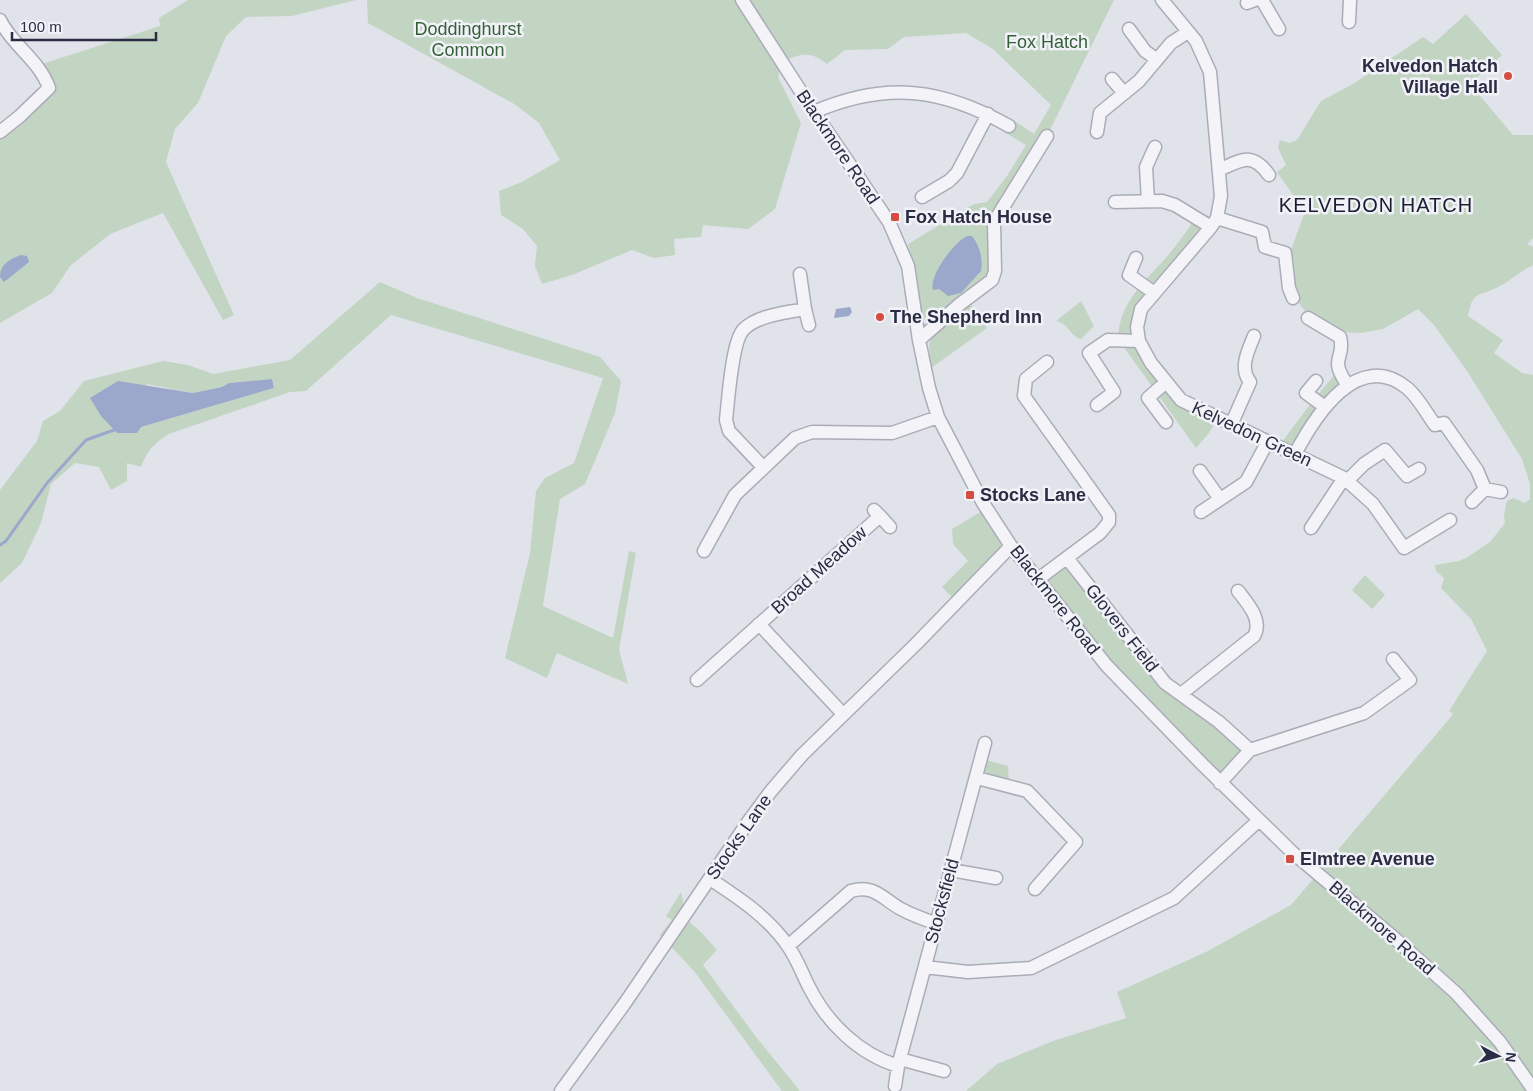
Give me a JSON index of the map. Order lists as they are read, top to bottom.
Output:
{
  "streets": {
    "street": [
      "Blackmore Road",
      "Kelvedon Green",
      "Broad Meadow",
      "Glovers Field",
      "Stocks Lane",
      "Stocksfield"
    ]
  },
  "crossings": [
    ["Blackmore Road", "Stocks Lane"],
    ["Broad Meadow", "Stocks Lane"]
  ],
  "districts": ["KELVEDON HATCH"],
  "parks": ["Doddinghurst Common", "Fox Hatch"],
  "places": {
    "other": ["Kelvedon Hatch Village Hall", "The Shepherd Inn"],
    "transit": ["Fox Hatch House", "Stocks Lane", "Elmtree Avenue"]
  },
  "scale_bar": "100 m",
  "north": "right"
}
